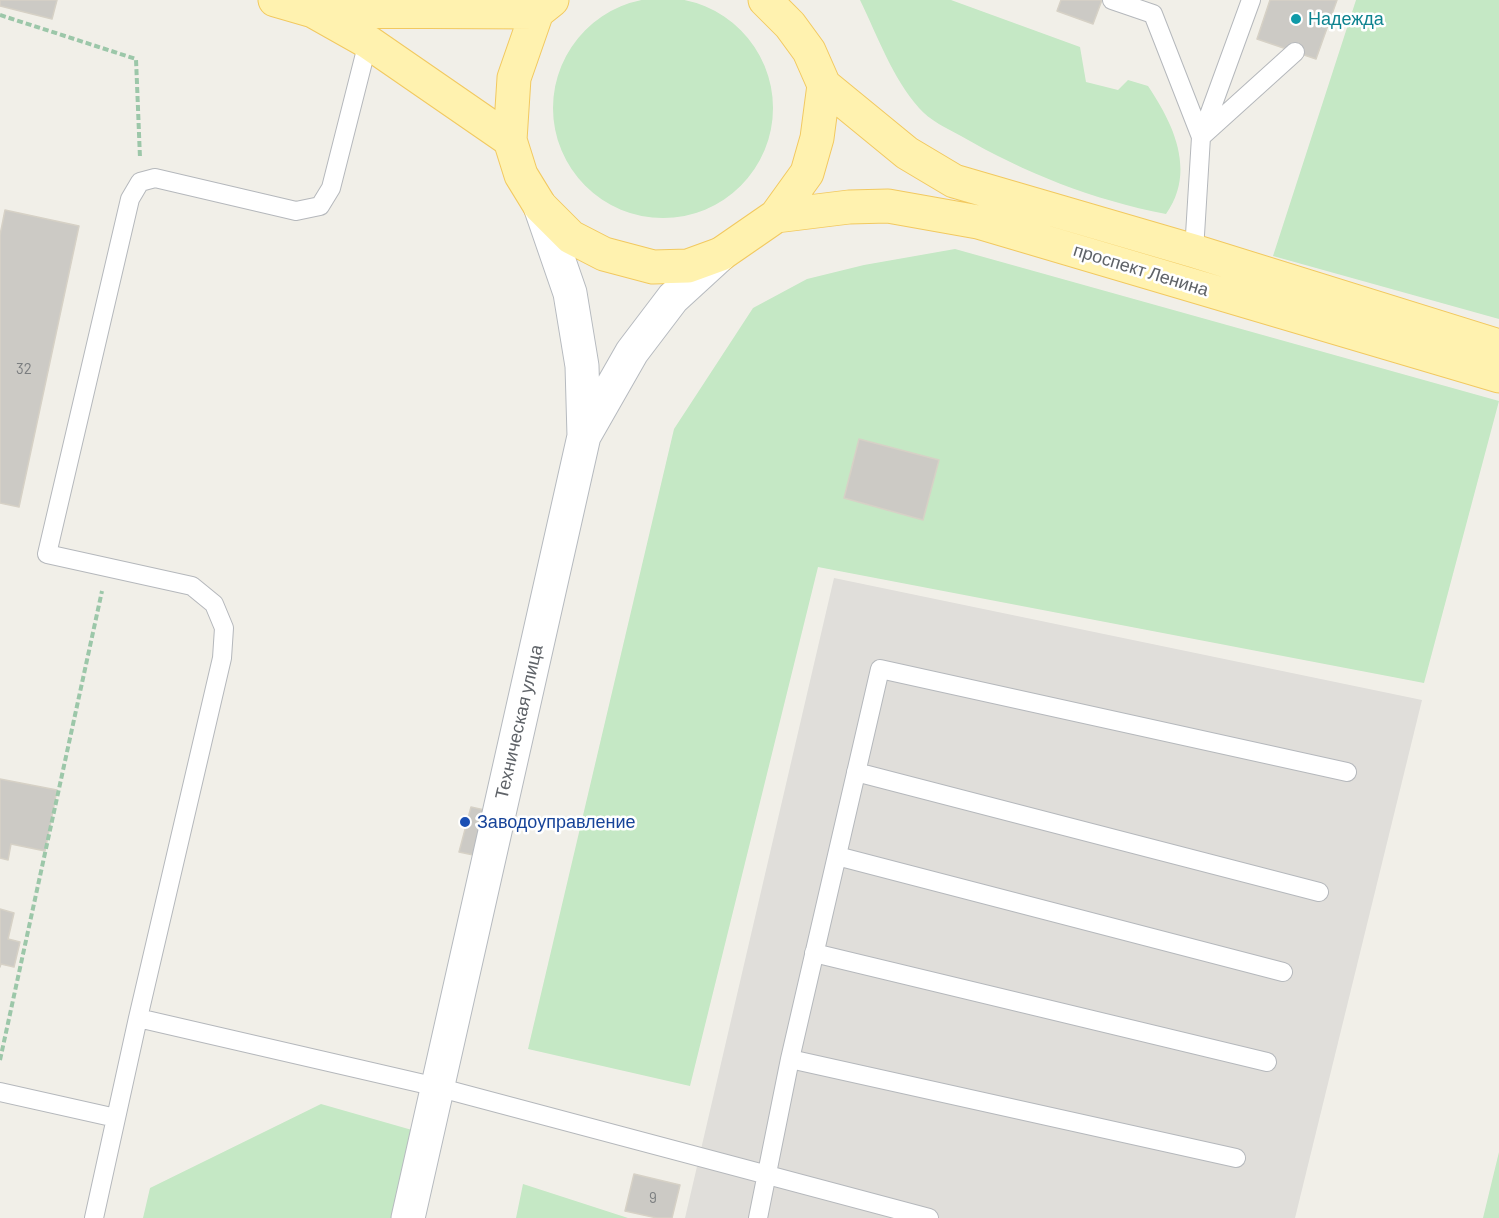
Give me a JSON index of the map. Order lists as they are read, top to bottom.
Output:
{
  "streets": {
    "main road": ["проспект Ленина", "Техническая улица"]
  },
  "places": ["Надежда", "Заводоуправление"],
  "house_numbers": ["32", "9"]
}
